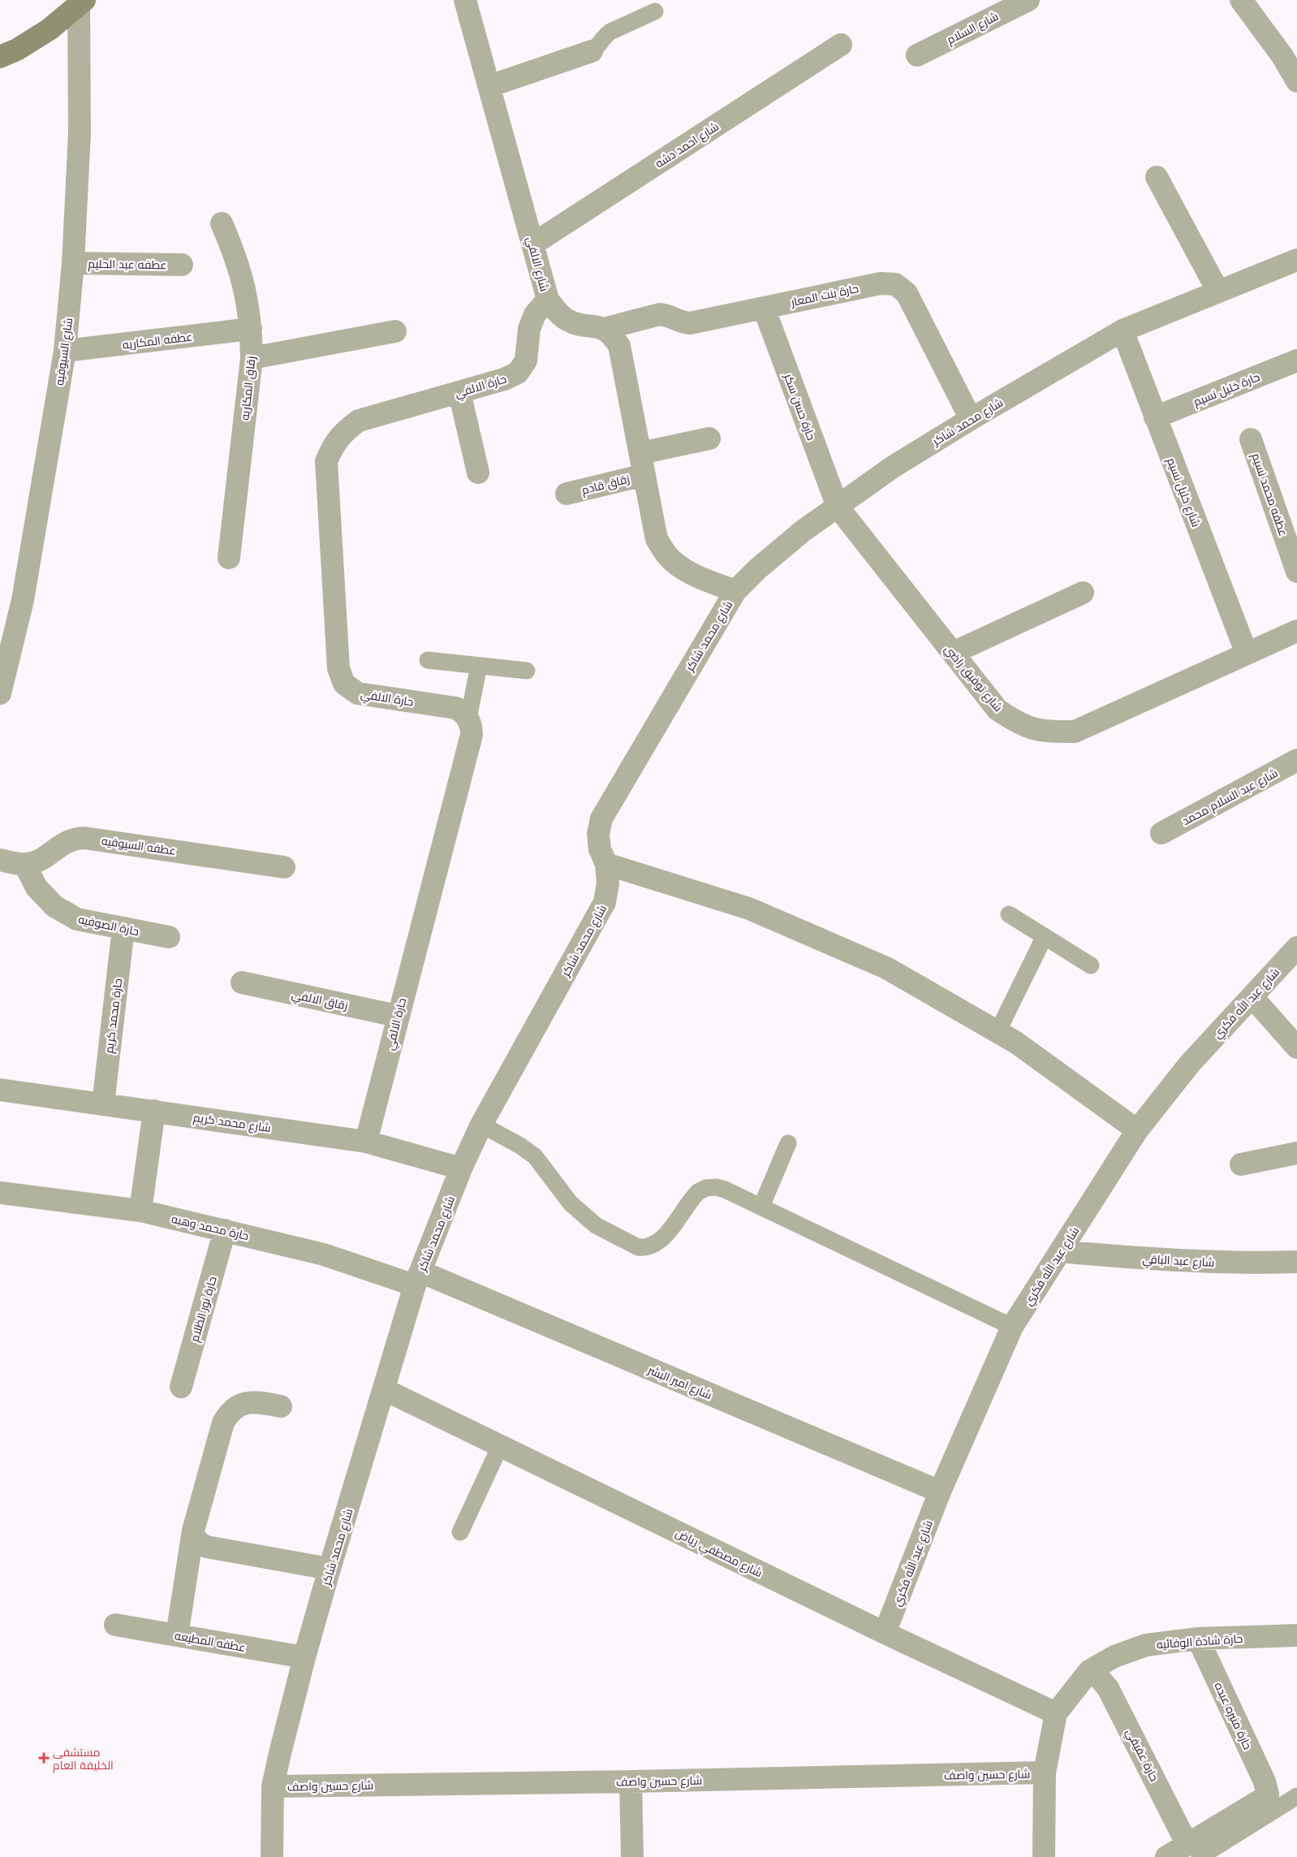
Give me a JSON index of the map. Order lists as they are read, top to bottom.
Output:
{
  "streets": {
    "street": [
      "شارع السلام",
      "شارع احمد دشه",
      "عطفه عبد الحليم",
      "شارع الالفي",
      "حارة بنت المعار",
      "عطفه المكاريه",
      "شارع السيوفيه",
      "حارة الالفي",
      "زقاق المكاريه",
      "حارة خليل نسيم",
      "حارة حسن سكر",
      "شارع محمد شاكر",
      "زقاق قادم",
      "شارع خليل نسيم",
      "عطفه محمد نسيم",
      "شارع توفيق راضي",
      "شارع عبد السلام محمد",
      "عطفه السيوفيه",
      "حارة الصوفيه",
      "زقاق الالفي",
      "شارع عبد الله فكري",
      "حارة محمد كريم",
      "شارع محمد كريم",
      "حارة محمد وهبه",
      "شارع عبد الباقي",
      "حارة نور الظلام",
      "شارع امير البشر",
      "شارع مصطفي رياض",
      "عطفه المطيعه",
      "حارة شادة الوفائيه",
      "حارة منيره عبده",
      "حارة عفيفي",
      "شارع حسين واصف"
    ]
  },
  "crossings": [
    ["شارع احمد دشه", "شارع الالفي"],
    ["عطفه عبد الحليم", "شارع السيوفيه"],
    ["شارع الالفي", "حارة بنت المعار"],
    ["شارع الالفي", "حارة الالفي"],
    ["حارة بنت المعار", "حارة حسن سكر"],
    ["حارة بنت المعار", "شارع محمد شاكر"],
    ["عطفه المكاريه", "شارع السيوفيه"],
    ["عطفه المكاريه", "زقاق المكاريه"],
    ["حارة الالفي", "زقاق الالفي"],
    ["حارة الالفي", "شارع محمد كريم"],
    ["حارة خليل نسيم", "شارع خليل نسيم"],
    ["حارة حسن سكر", "شارع محمد شاكر"],
    ["حارة حسن سكر", "شارع توفيق راضي"],
    ["شارع محمد شاكر", "شارع خليل نسيم"],
    ["شارع محمد شاكر", "شارع توفيق راضي"],
    ["شارع محمد شاكر", "شارع محمد كريم"],
    ["شارع محمد شاكر", "حارة محمد وهبه"],
    ["شارع محمد شاكر", "شارع امير البشر"],
    ["شارع محمد شاكر", "شارع مصطفي رياض"],
    ["شارع محمد شاكر", "عطفه المطيعه"],
    ["شارع محمد شاكر", "شارع حسين واصف"],
    ["شارع خليل نسيم", "شارع توفيق راضي"],
    ["عطفه السيوفيه", "حارة الصوفيه"],
    ["حارة الصوفيه", "حارة محمد كريم"],
    ["شارع عبد الله فكري", "شارع عبد الباقي"],
    ["شارع عبد الله فكري", "شارع امير البشر"],
    ["شارع عبد الله فكري", "شارع مصطفي رياض"],
    ["حارة محمد كريم", "شارع محمد كريم"],
    ["حارة محمد وهبه", "حارة نور الظلام"],
    ["حارة محمد وهبه", "شارع امير البشر"],
    ["شارع مصطفي رياض", "حارة شادة الوفائيه"],
    ["حارة شادة الوفائيه", "حارة منيره عبده"],
    ["حارة شادة الوفائيه", "حارة عفيفي"]
  ],
  "places": {
    "health": ["مستشفى الخليفة العام"]
  }
}
